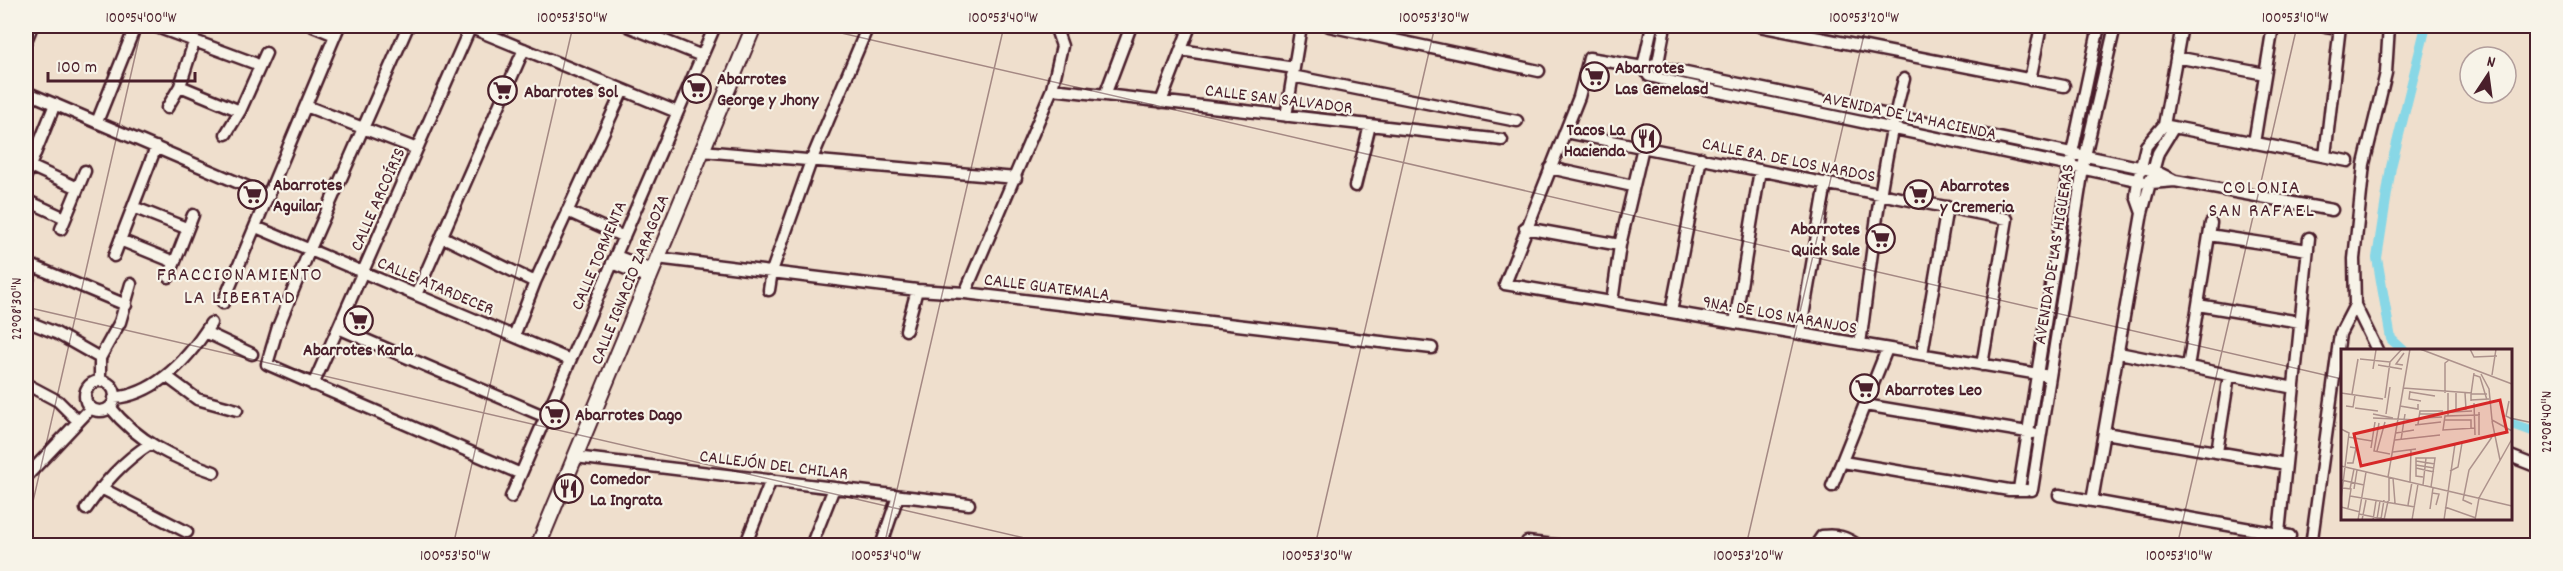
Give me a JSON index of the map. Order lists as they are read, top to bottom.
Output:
{
  "streets": {
    "main road": ["CALLE IGNACIO ZARAGOZA"],
    "street": [
      "CALLE SAN SALVADOR",
      "AVENIDA DE LA HACIENDA",
      "CALLE 8A. DE LOS NARDOS",
      "CALLE ARCOÍRIS",
      "AVENIDA DE LAS HIGUERAS",
      "CALLE TORMENTA",
      "CALLE ATARDECER",
      "CALLE GUATEMALA",
      "9NA. DE LOS NARANJOS",
      "CALLEJÓN DEL CHILAR"
    ]
  },
  "crossings": [
    ["AVENIDA DE LA HACIENDA", "AVENIDA DE LAS HIGUERAS"],
    ["CALLE 8A. DE LOS NARDOS", "9NA. DE LOS NARANJOS"],
    ["CALLE ARCOÍRIS", "CALLE ATARDECER"],
    ["AVENIDA DE LAS HIGUERAS", "9NA. DE LOS NARANJOS"],
    ["CALLE TORMENTA", "CALLE ATARDECER"],
    ["CALLE TORMENTA", "CALLE GUATEMALA"],
    ["CALLE IGNACIO ZARAGOZA", "CALLE GUATEMALA"],
    ["CALLE IGNACIO ZARAGOZA", "CALLEJÓN DEL CHILAR"]
  ],
  "districts": ["COLONIA SAN RAFAEL", "FRACCIONAMIENTO LA LIBERTAD"],
  "places": {
    "supermarket": [
      "Abarrotes Las Gemelasd",
      "Abarrotes George y Jhony",
      "Abarrotes Sol",
      "Abarrotes Aguilar",
      "Abarrotes y Cremeria",
      "Abarrotes Quick Sale",
      "Abarrotes Karla",
      "Abarrotes Leo",
      "Abarrotes Dago"
    ],
    "restaurant": ["Tacos La Hacienda", "Comedor La Ingrata"]
  },
  "scale_bar": "100 m",
  "north": "top",
  "coordinates": [
    "100°54'00\"W",
    "100°53'50\"W",
    "100°53'40\"W",
    "100°53'30\"W",
    "100°53'20\"W",
    "100°53'10\"W",
    "22°08'30\"N",
    "22°08'40\"N"
  ]
}
